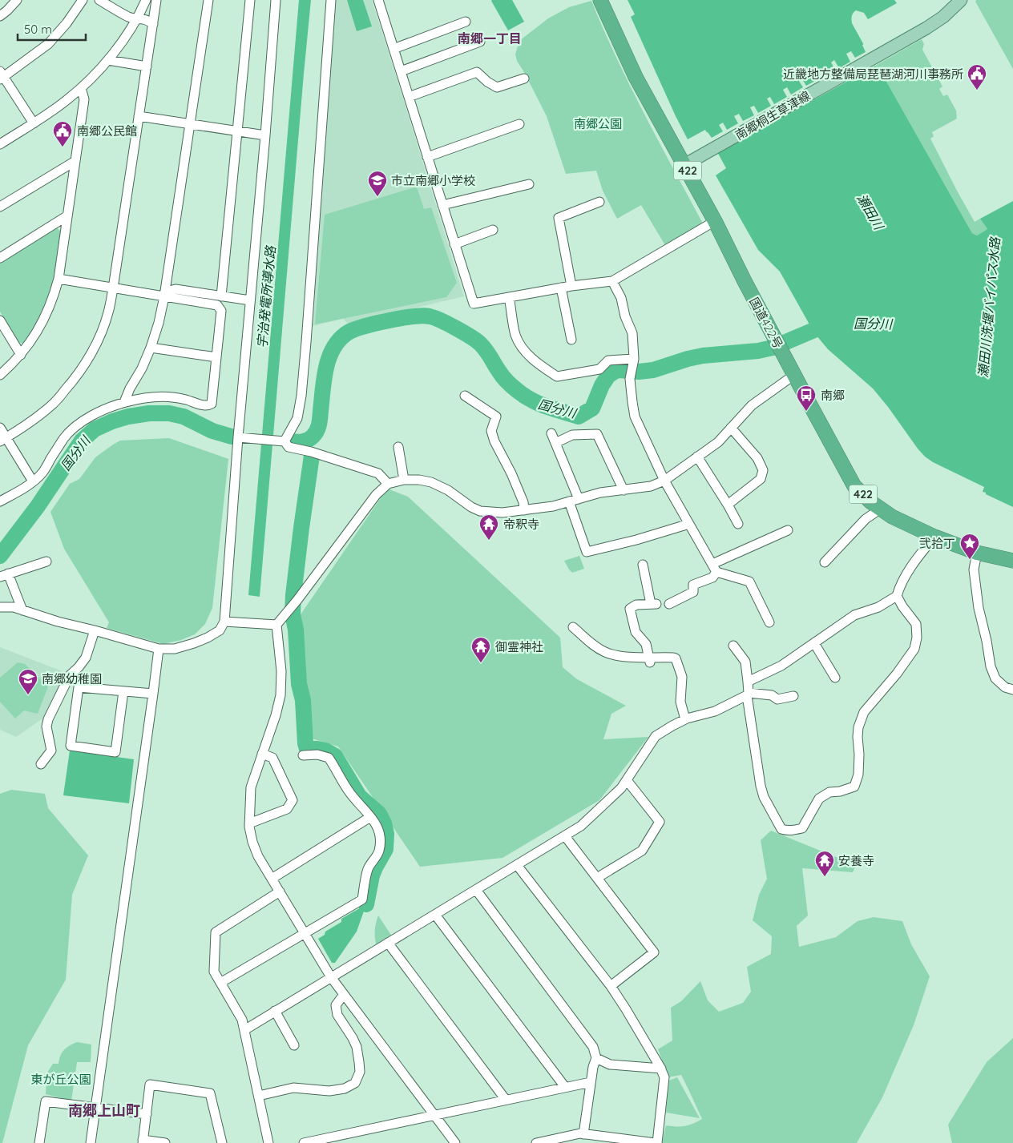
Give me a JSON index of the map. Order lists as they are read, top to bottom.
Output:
{
  "streets": {
    "highway": ["422", "国道422号"],
    "main road": ["南郷桐生草津線"]
  },
  "crossings": [
    ["南郷桐生草津線", "国道422号"]
  ],
  "districts": ["南郷一丁目", "南郷上山町"],
  "water": [
    "瀬田川",
    "宇治発電所導水路",
    "瀬田川洗堰バイパス水路",
    "国分川"
  ],
  "parks": ["南郷公園", "東が丘公園"],
  "places": {
    "public building": ["近畿地方整備局琵琶湖河川事務所", "南郷公民館"],
    "school or university": ["市立南郷小学校", "南郷幼稚園"],
    "bus stop": ["南郷"],
    "temple": ["帝釈寺", "御霊神社", "安養寺"],
    "place": ["弐拾丁"]
  },
  "scale_bar": "50 m"
}
